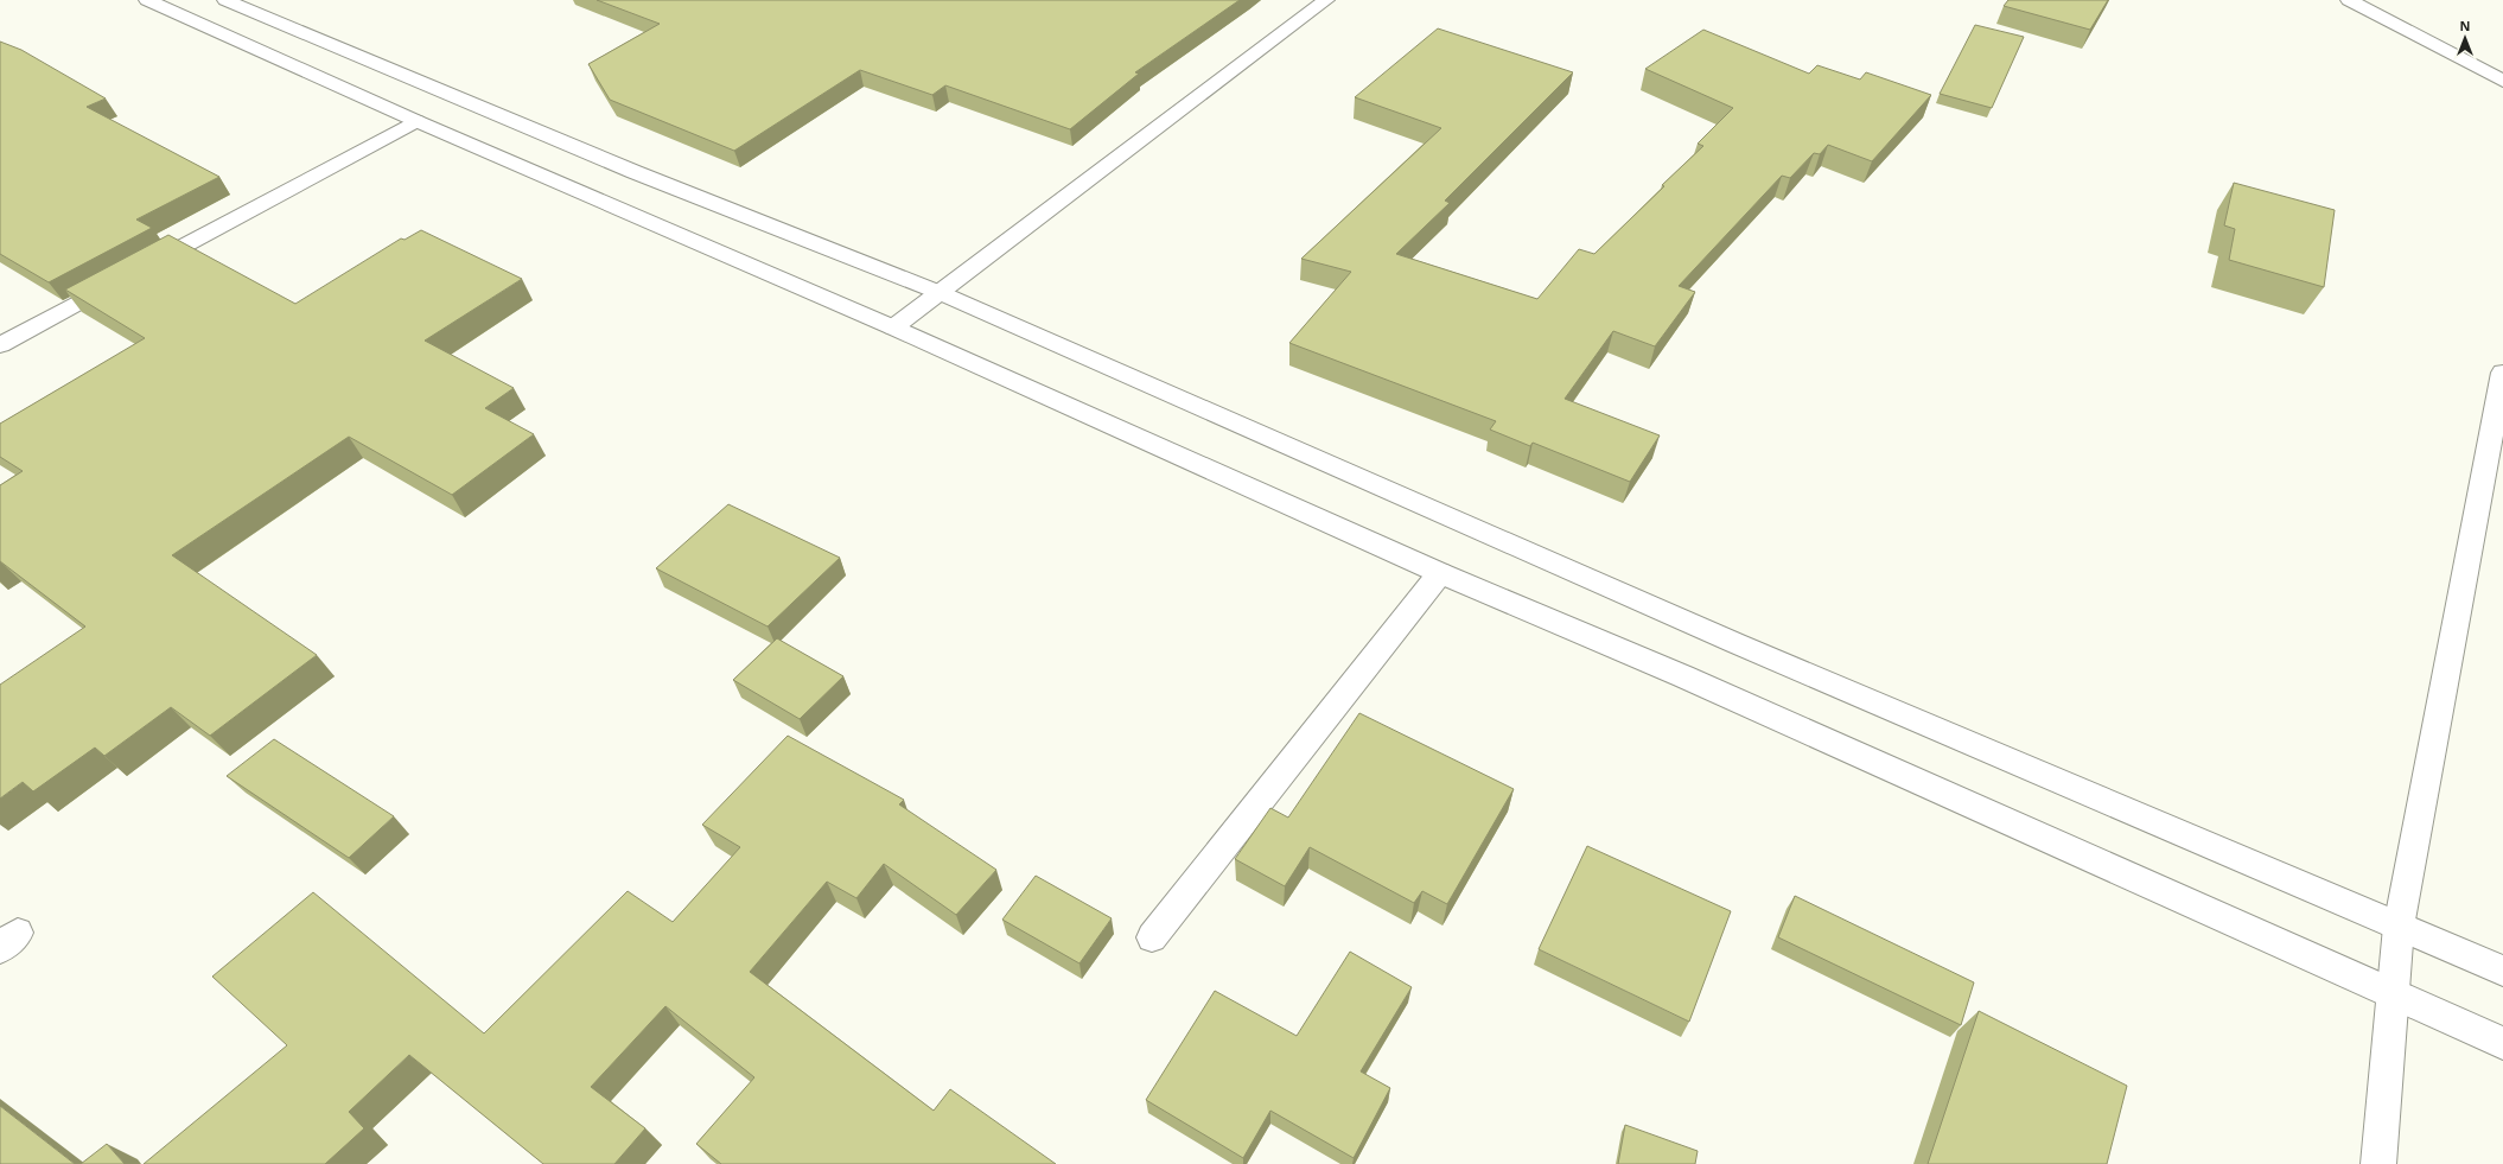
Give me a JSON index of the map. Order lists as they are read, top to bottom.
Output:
{
  "north": "top"
}
